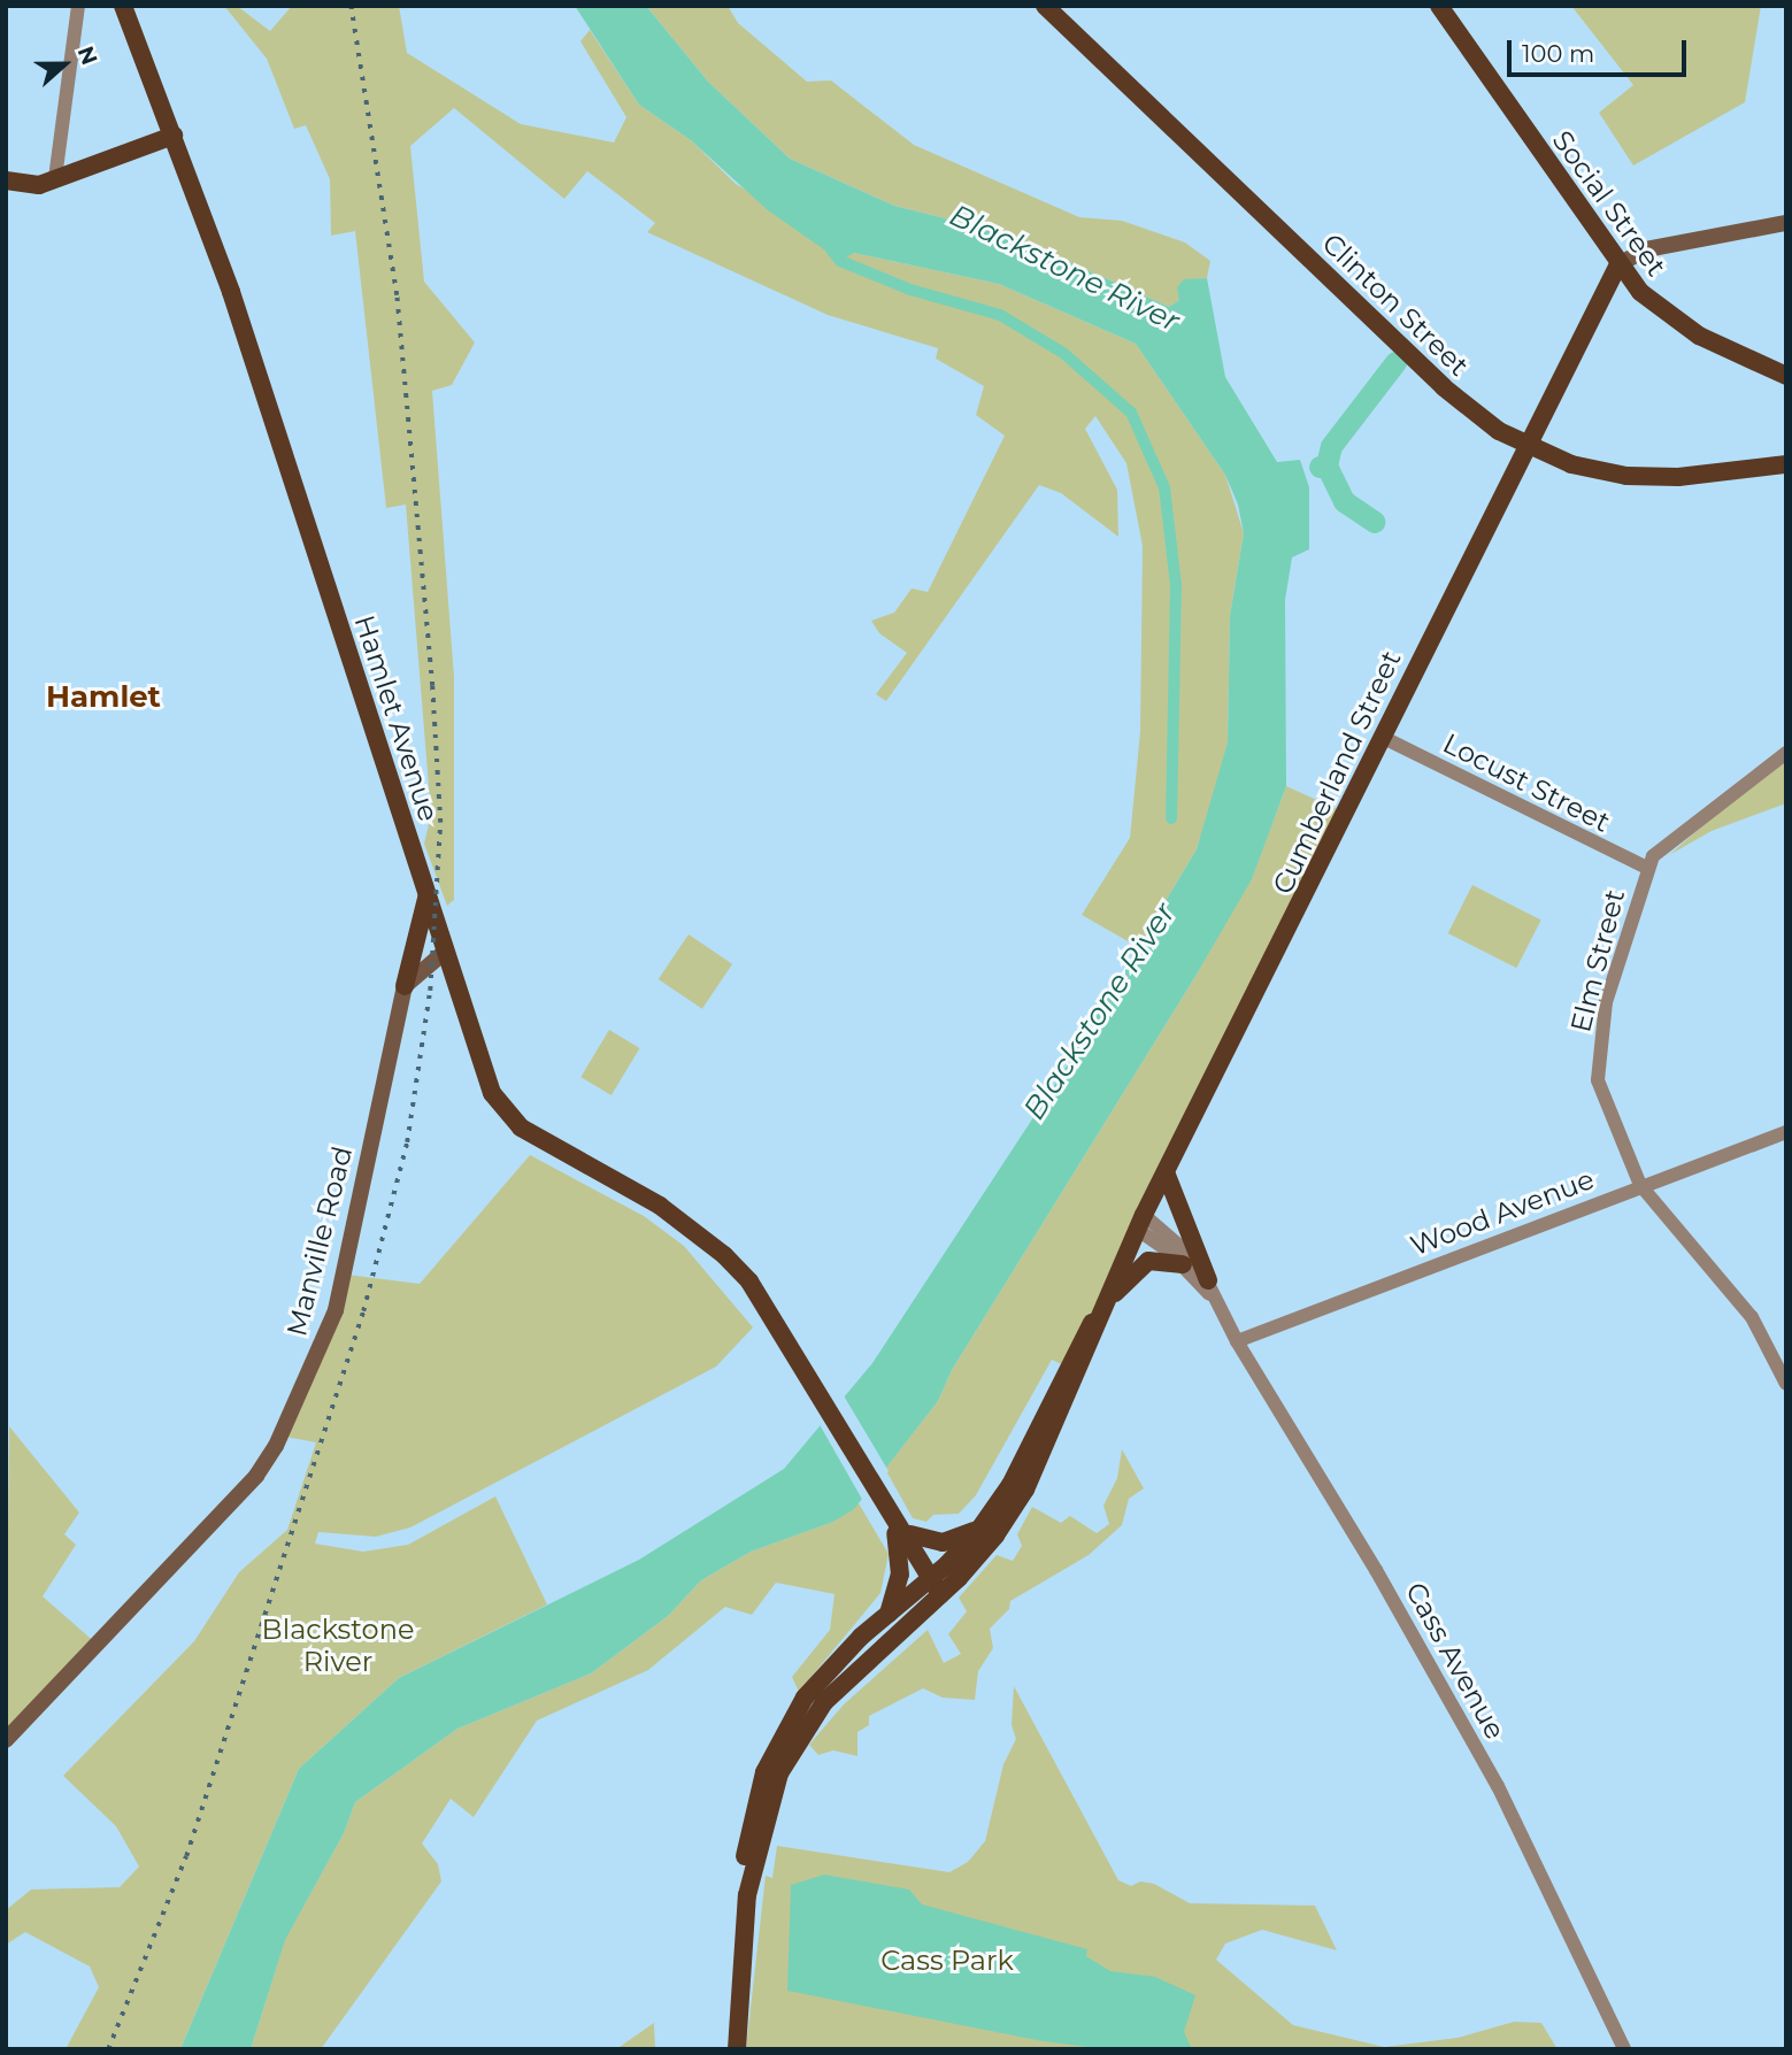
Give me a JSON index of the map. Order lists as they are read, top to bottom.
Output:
{
  "streets": {
    "main road": [
      "Social Street",
      "Clinton Street",
      "Hamlet Avenue",
      "Cumberland Street",
      "Manville Road"
    ],
    "street": [
      "Locust Street",
      "Elm Street",
      "Wood Avenue",
      "Cass Avenue"
    ]
  },
  "crossings": [
    ["Social Street", "Cumberland Street"],
    ["Clinton Street", "Cumberland Street"],
    ["Cumberland Street", "Locust Street"],
    ["Cumberland Street", "Cass Avenue"],
    ["Locust Street", "Elm Street"],
    ["Elm Street", "Wood Avenue"],
    ["Wood Avenue", "Cass Avenue"]
  ],
  "districts": ["Hamlet"],
  "water": ["Blackstone River"],
  "parks": ["Blackstone River", "Cass Park"],
  "scale_bar": "100 m",
  "north": "right"
}
